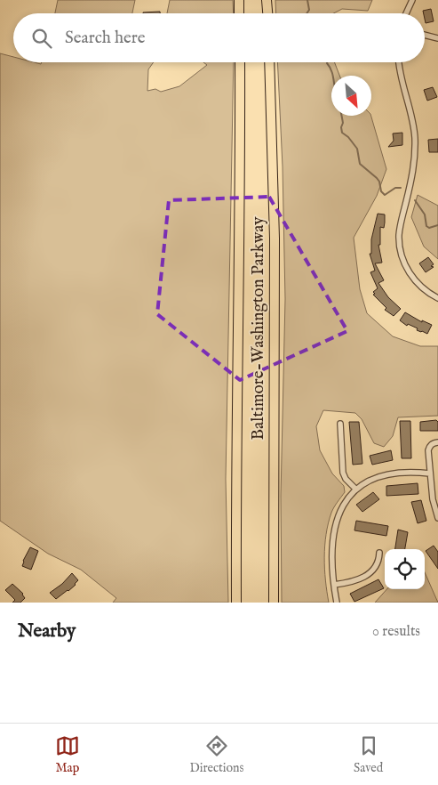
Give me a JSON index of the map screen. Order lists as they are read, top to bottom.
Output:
{
  "streets": {
    "highway": ["Baltimore-Washington Parkway"]
  },
  "north": "bottom right",
  "page": {
    "search": "Search here",
    "heading": ["Nearby", "0 results"],
    "nav": ["Map", "Directions", "Saved"]
  }
}
